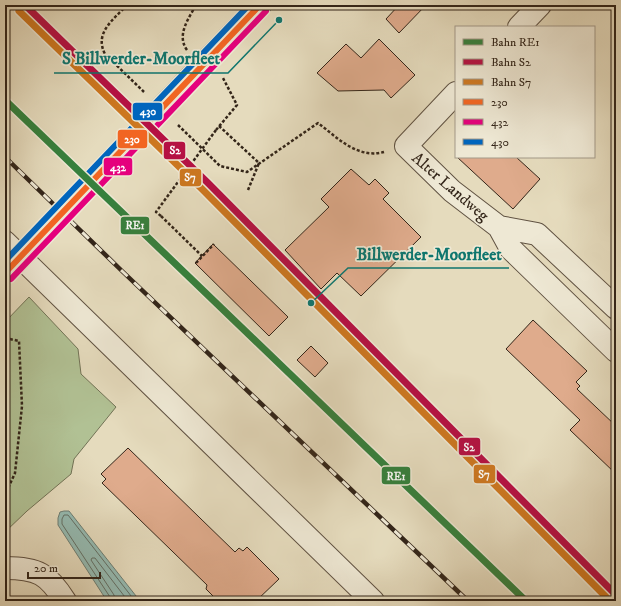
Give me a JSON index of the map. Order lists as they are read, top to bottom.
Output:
{
  "streets": {
    "street": ["Alter Landweg"]
  },
  "places": ["S Billwerder-Moorfleet", "Billwerder-Moorfleet"],
  "lines": [
    "rail line S2",
    "transit line 230",
    "transit line 430",
    "rail line S7",
    "transit line 432",
    "rail line RE1"
  ],
  "legend": [
    "Bahn RE1",
    "Bahn S2",
    "Bahn S7",
    "230",
    "432",
    "430"
  ],
  "scale_bar": "20 m"
}
